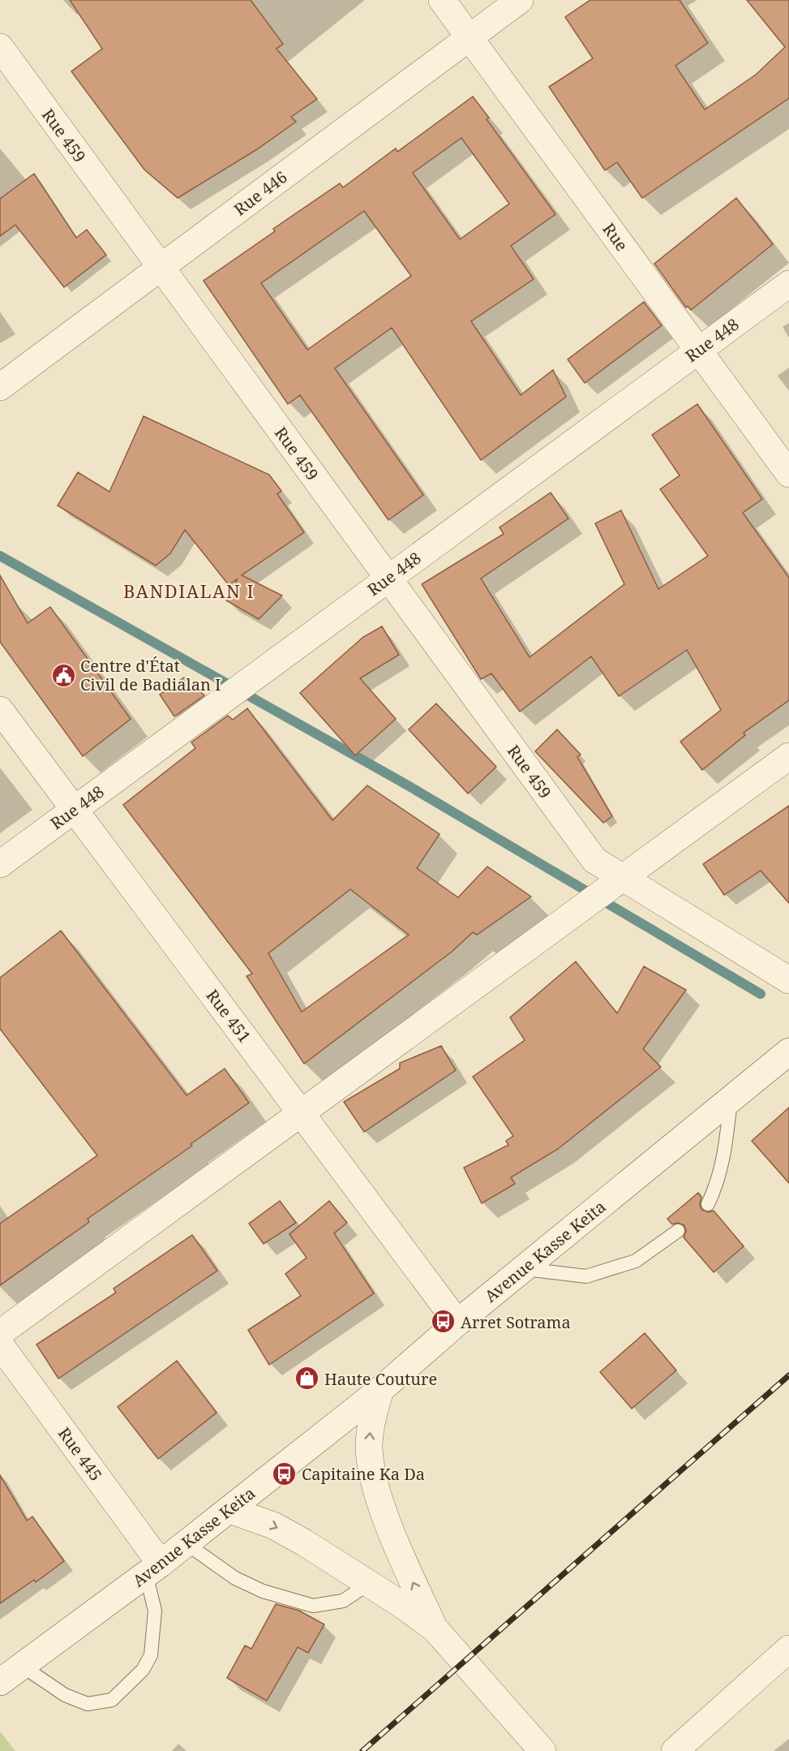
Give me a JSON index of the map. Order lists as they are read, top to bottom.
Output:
{
  "streets": {
    "street": [
      "Rue 459",
      "Rue 446",
      "Rue",
      "Rue 448",
      "Rue 451",
      "Avenue Kasse Keita",
      "Rue 445"
    ]
  },
  "crossings": [
    ["Rue 459", "Rue 446"],
    ["Rue 459", "Rue 448"],
    ["Rue 446", "Rue"],
    ["Rue", "Rue 448"],
    ["Rue 448", "Rue 451"],
    ["Rue 451", "Avenue Kasse Keita"],
    ["Avenue Kasse Keita", "Rue 445"]
  ],
  "districts": ["BANDIALAN I"],
  "places": {
    "public building": ["Centre d'État Civil de Badialan I"],
    "bus stop": ["Arret Sotrama", "Capitaine Ka Da"],
    "shop": ["Haute Couture"]
  }
}
